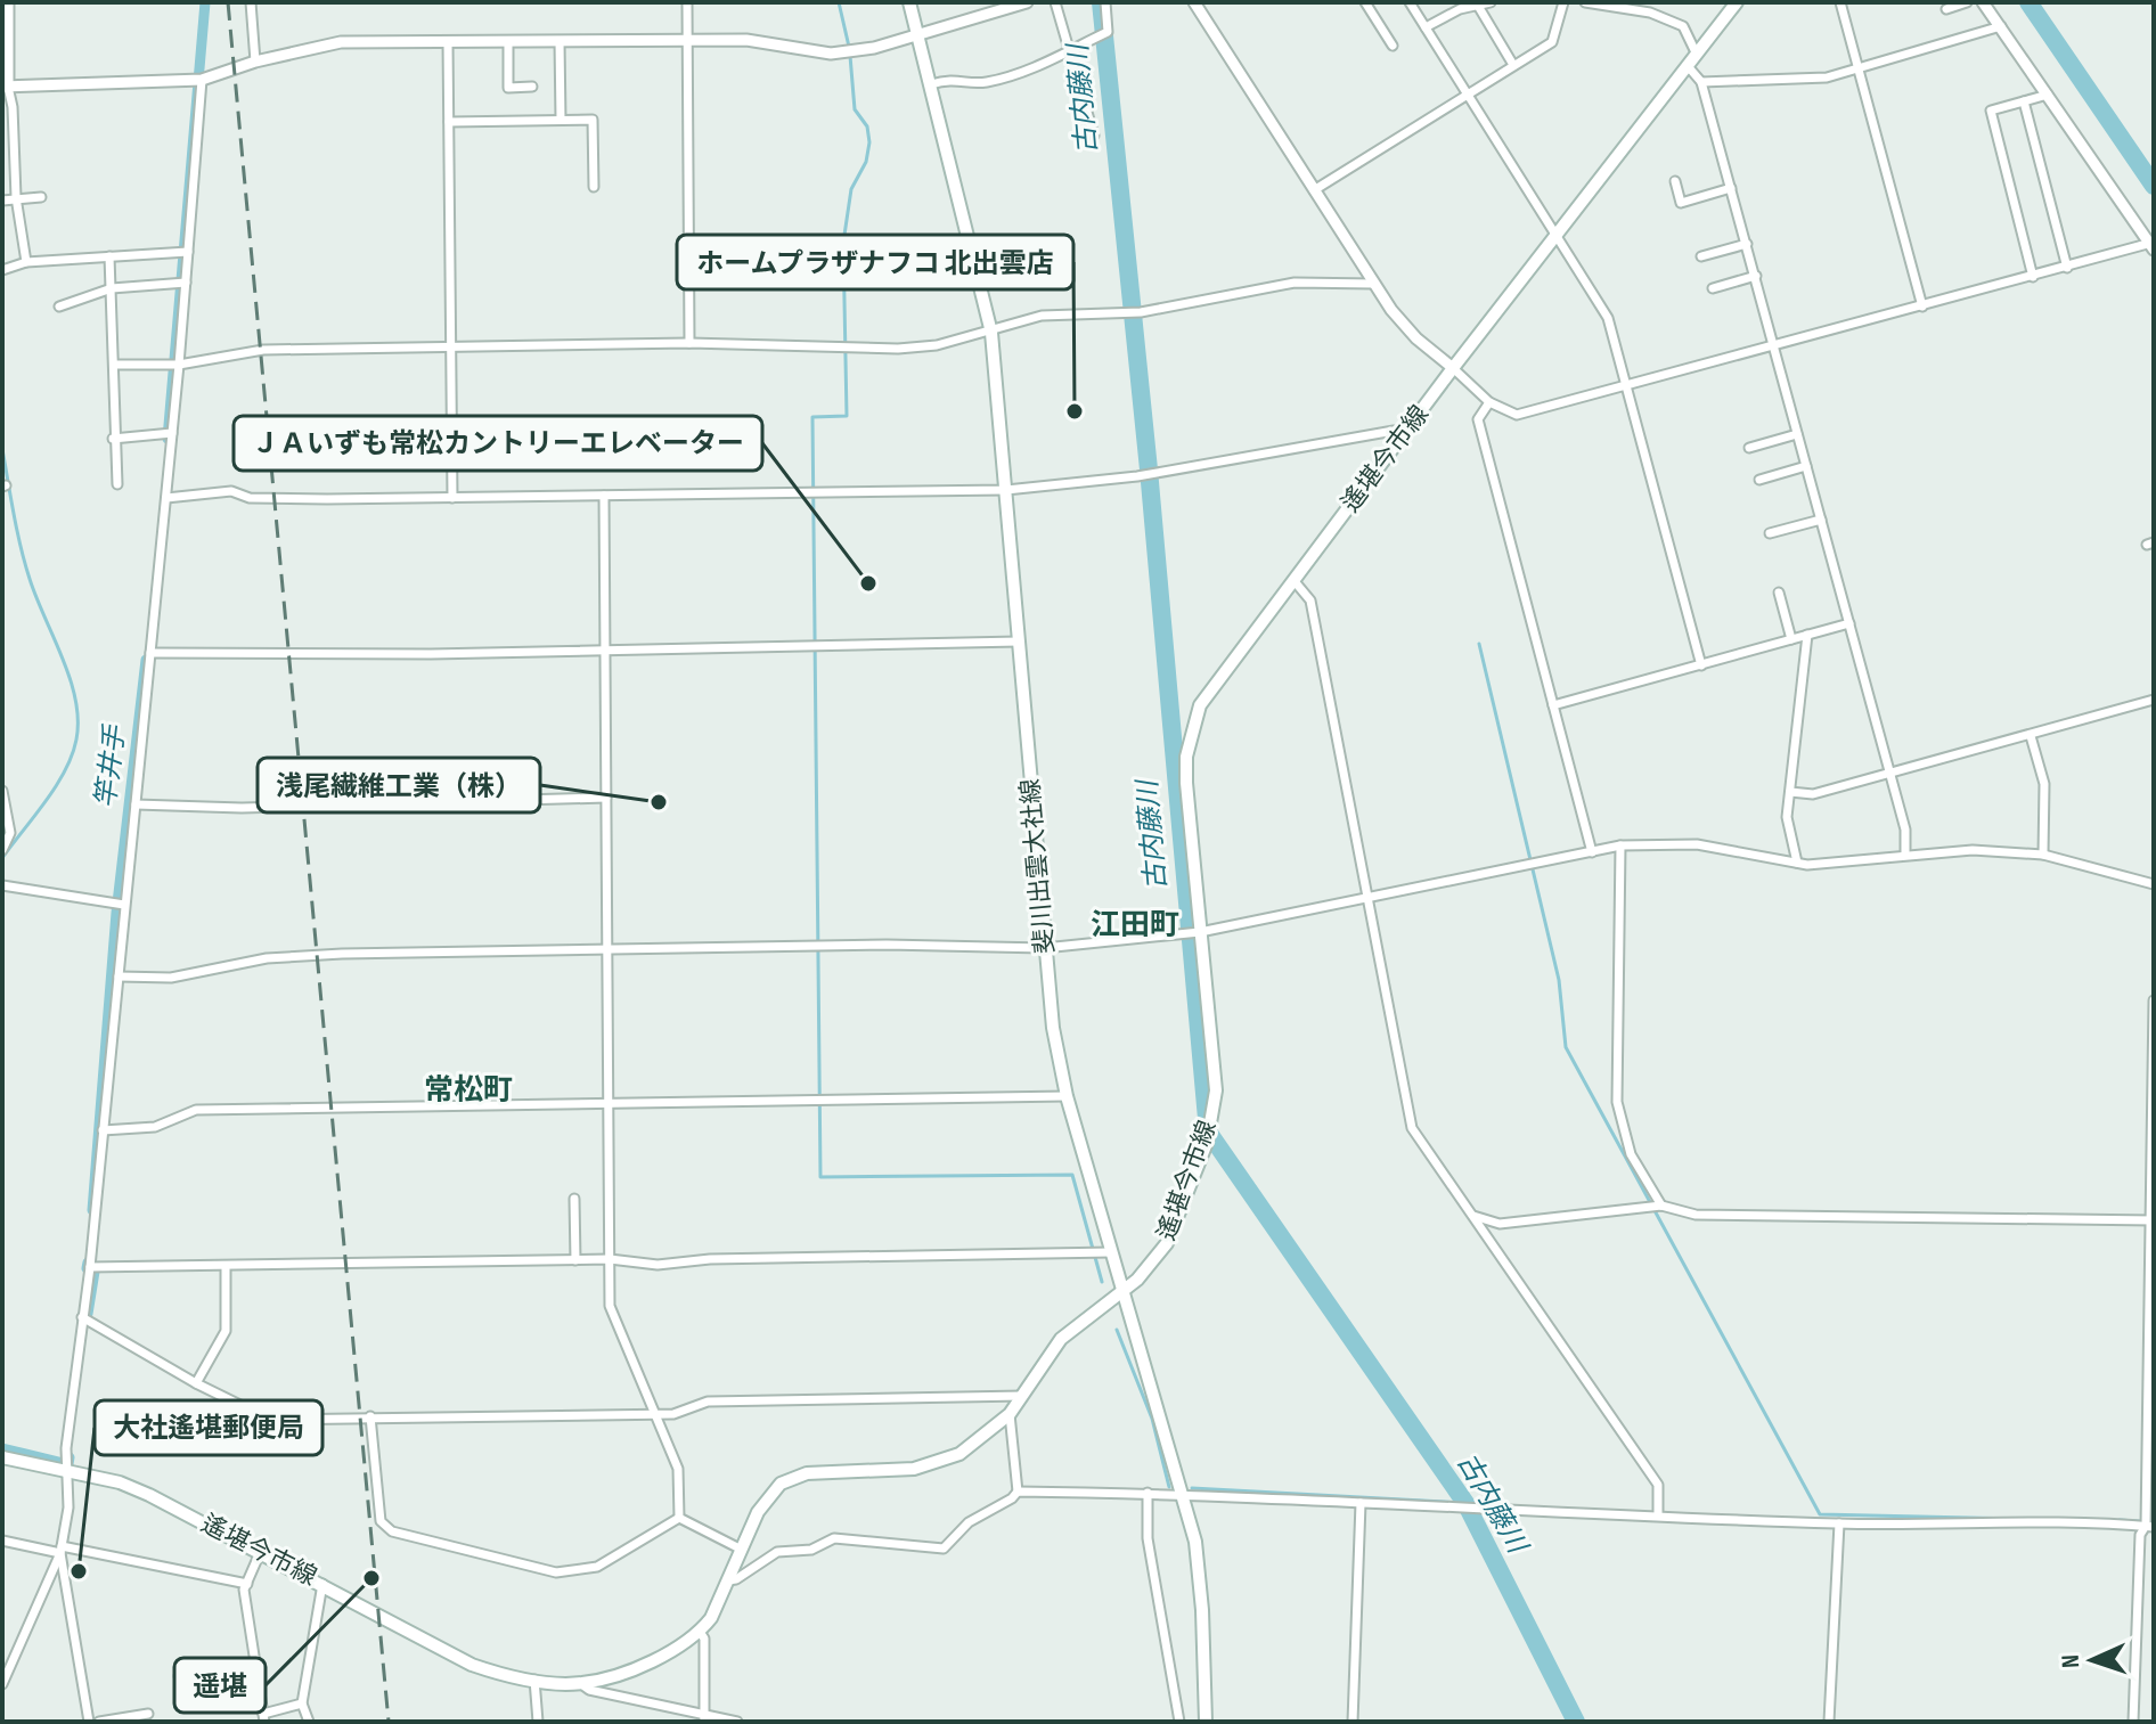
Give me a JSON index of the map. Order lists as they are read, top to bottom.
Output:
{
  "streets": {
    "main road": ["遙堪今市線", "斐川出雲大社線"]
  },
  "crossings": [
    ["遙堪今市線", "斐川出雲大社線"]
  ],
  "districts": ["江田町", "常松町"],
  "water": ["古内藤川", "竿井手"],
  "places": [
    "ホームプラザナフコ 北出雲店",
    "ＪＡいずも常松カントリーエレベーター",
    "浅尾繊維工業（株）",
    "大社遙堪郵便局",
    "遥堪"
  ],
  "north": "left"
}
